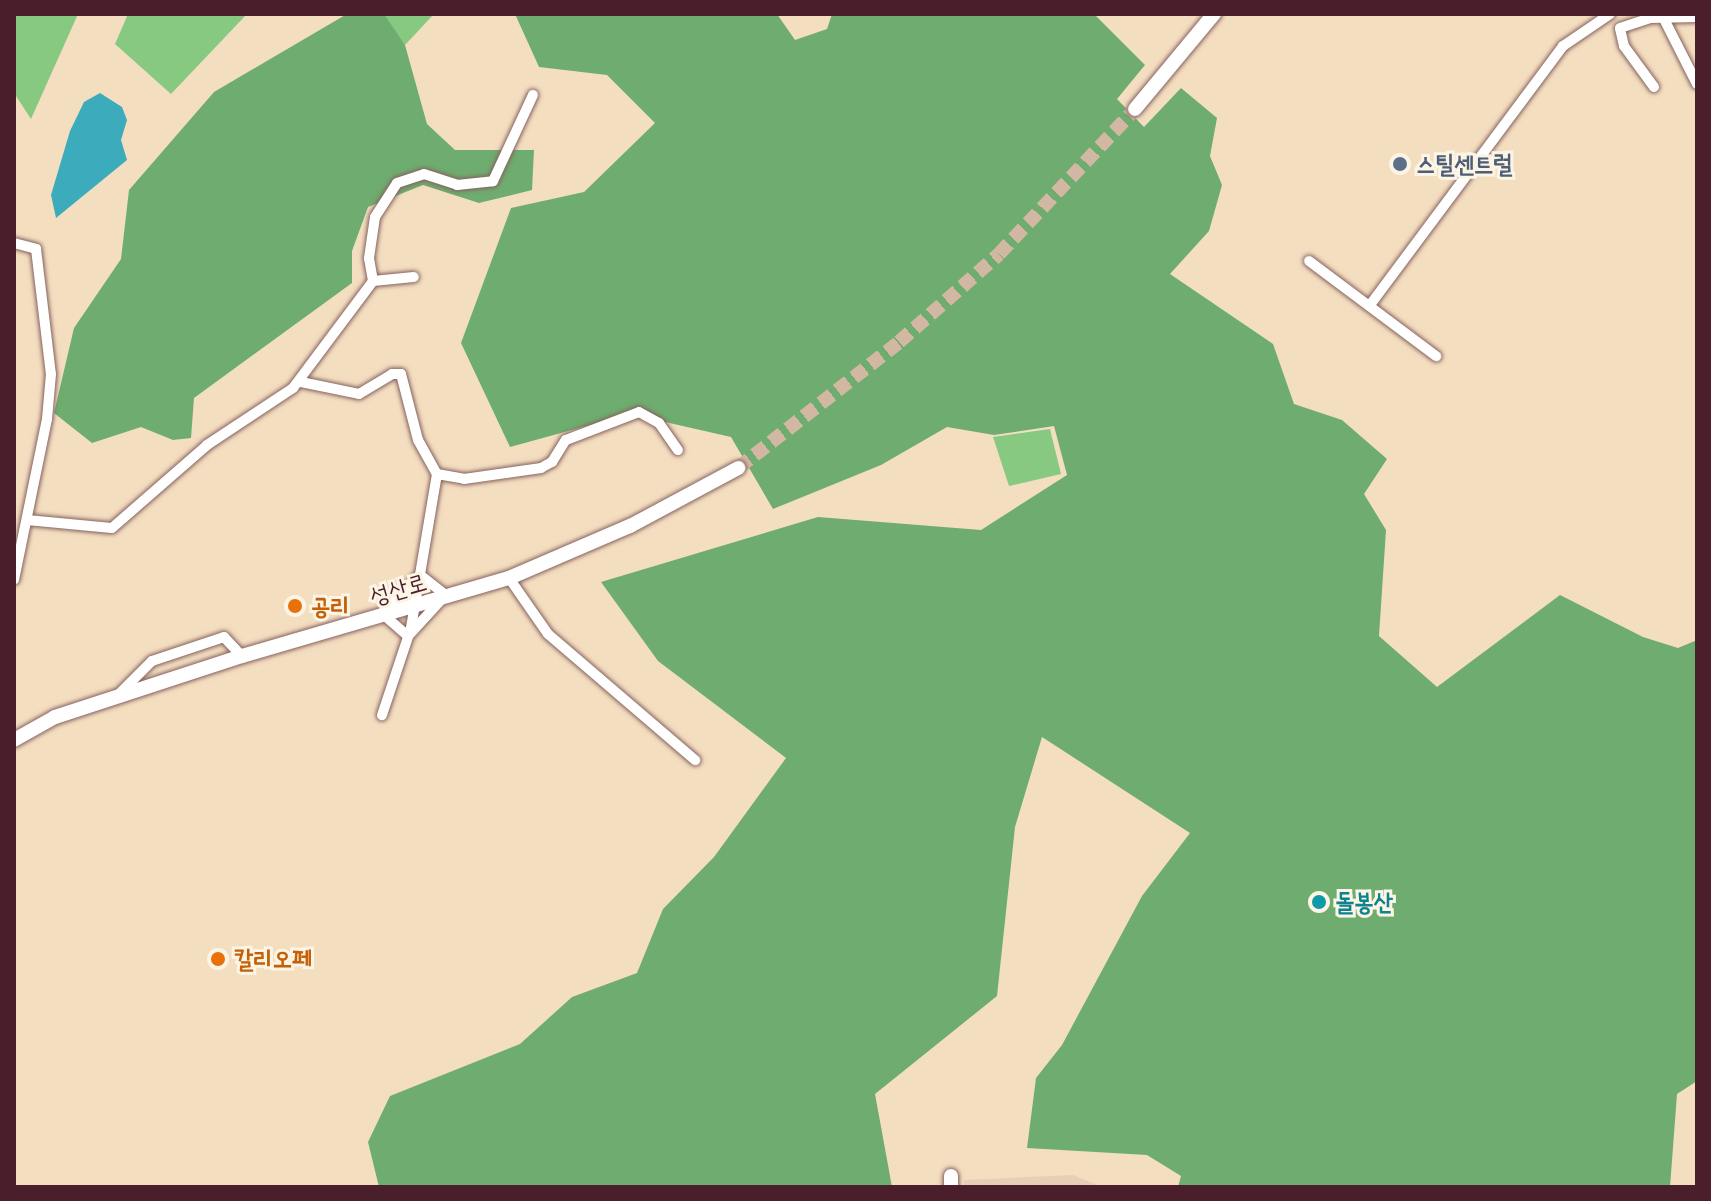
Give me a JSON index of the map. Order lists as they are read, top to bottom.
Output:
{
  "streets": {
    "main road": ["성산로"]
  },
  "places": [
    "스틸센트럴",
    "공리",
    "돌봉산",
    "칼리오페"
  ]
}
